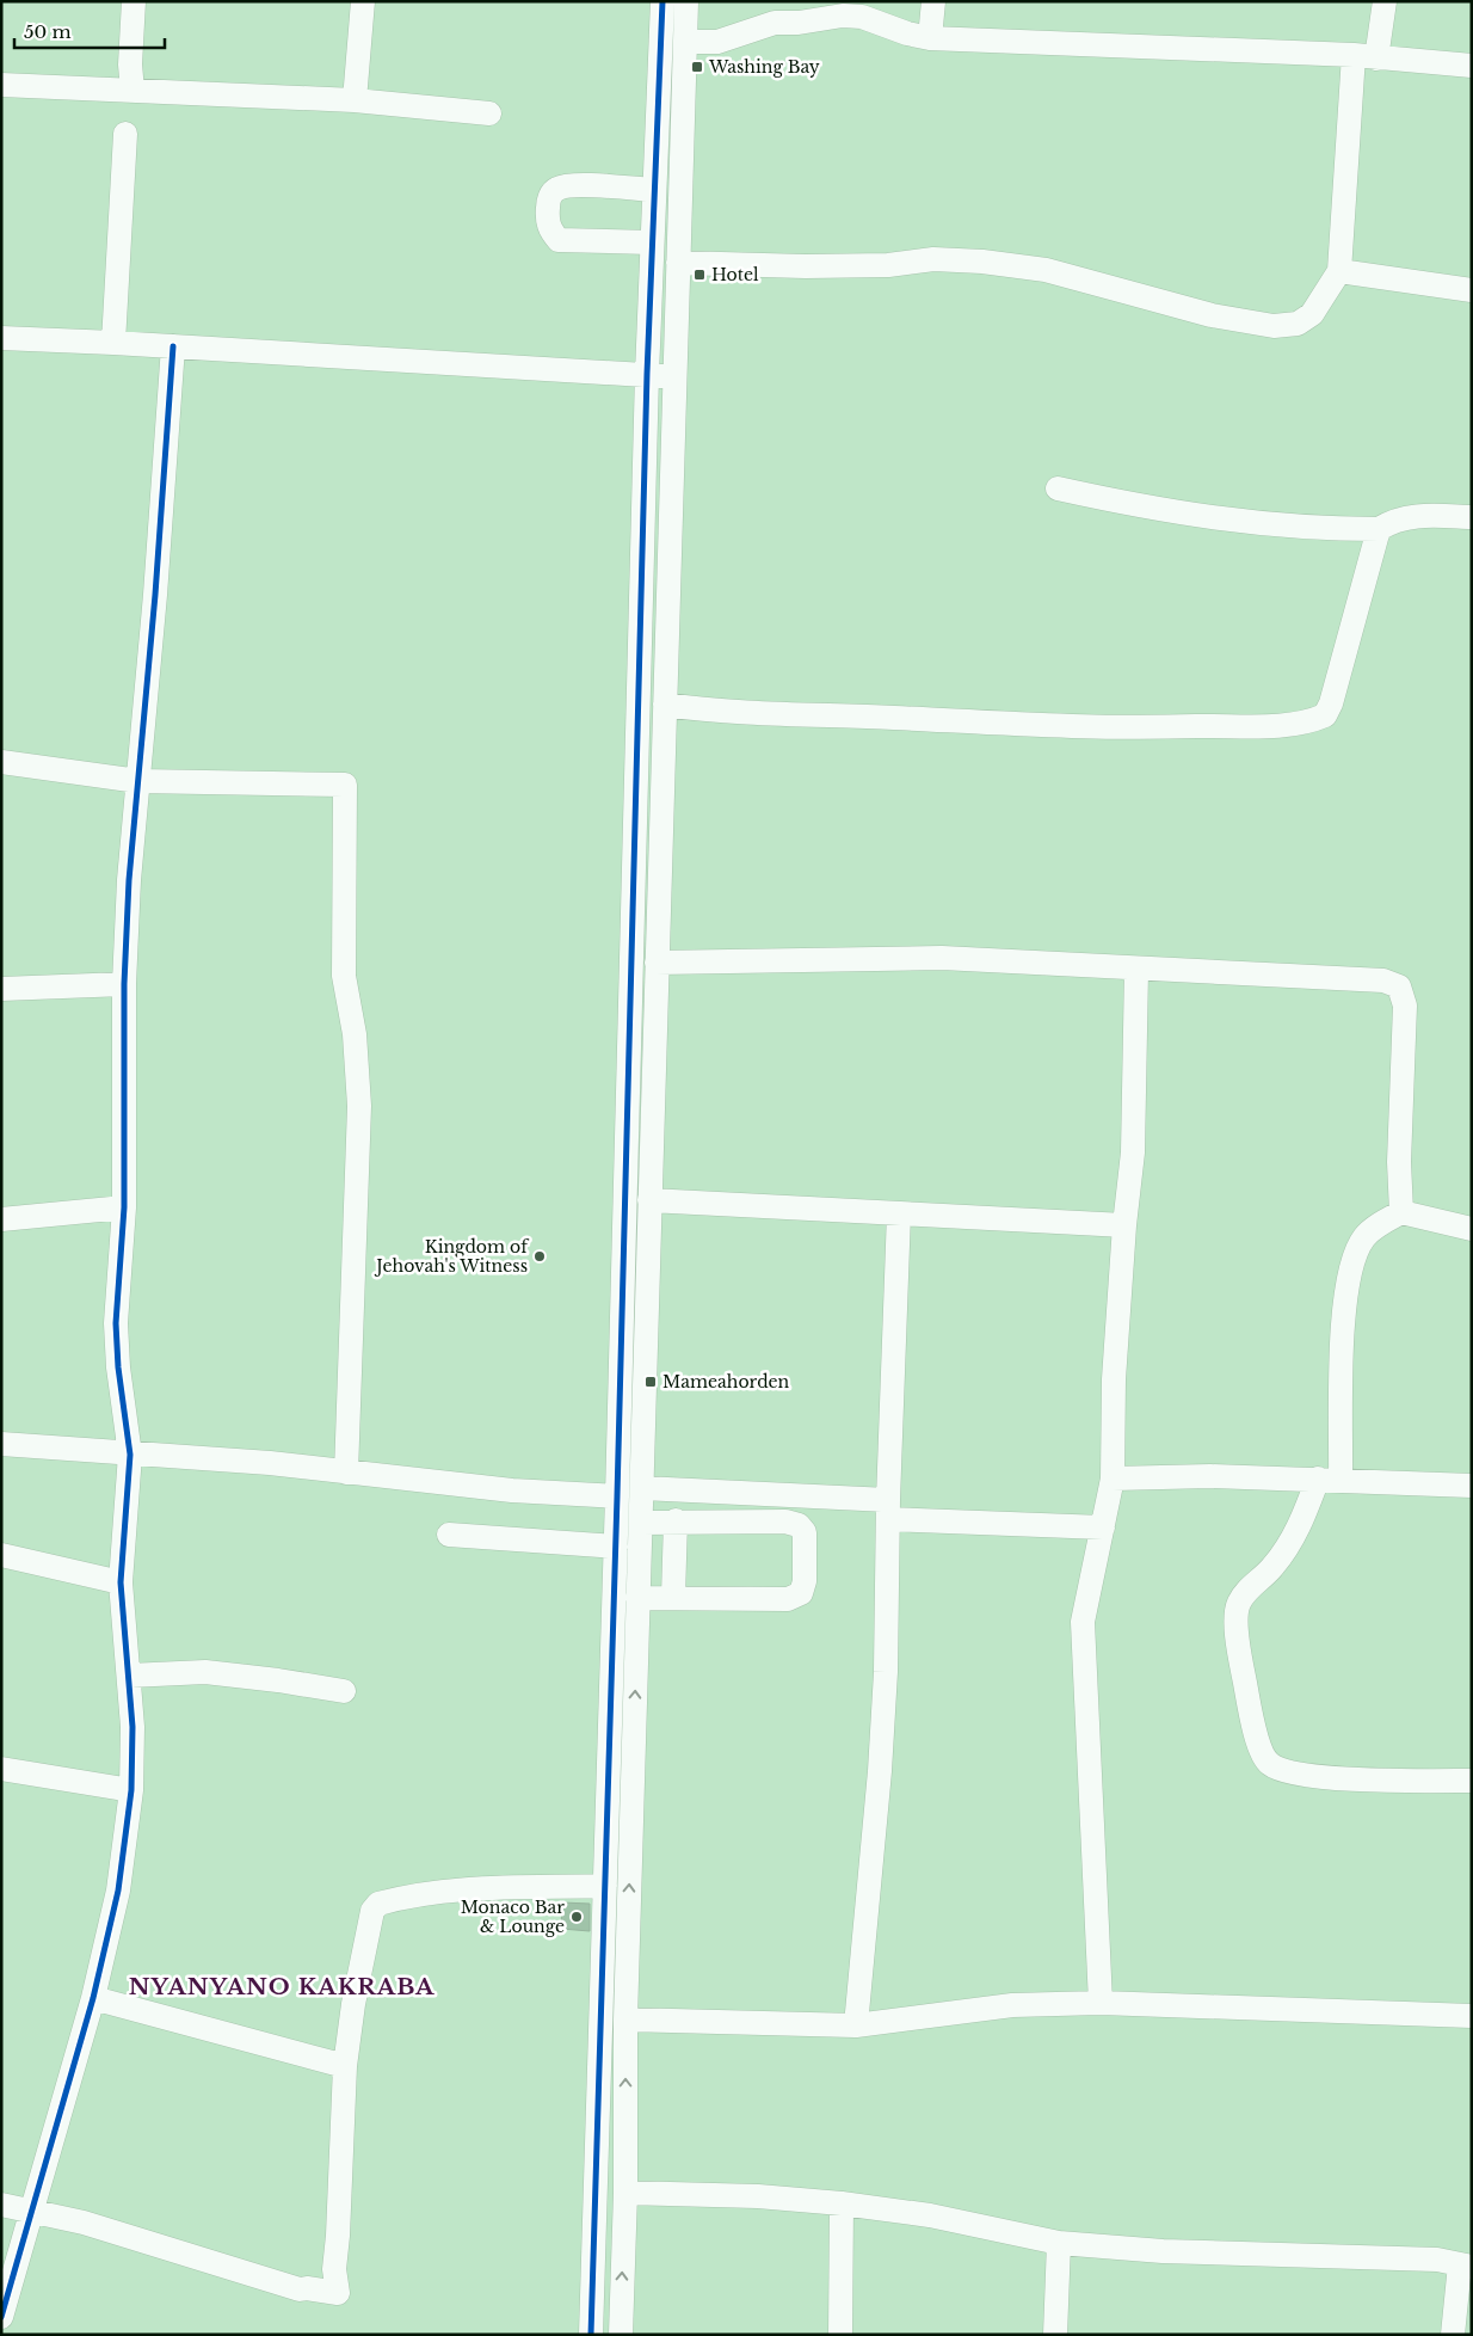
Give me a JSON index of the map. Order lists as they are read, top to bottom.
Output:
{
  "districts": ["NYANYANO KAKRABA"],
  "places": {
    "transit": ["Washing Bay", "Hotel", "Mameahorden"],
    "other": ["Kingdom of Jehovah's Witness", "Monaco Bar & Lounge"]
  },
  "scale_bar": "50 m"
}
